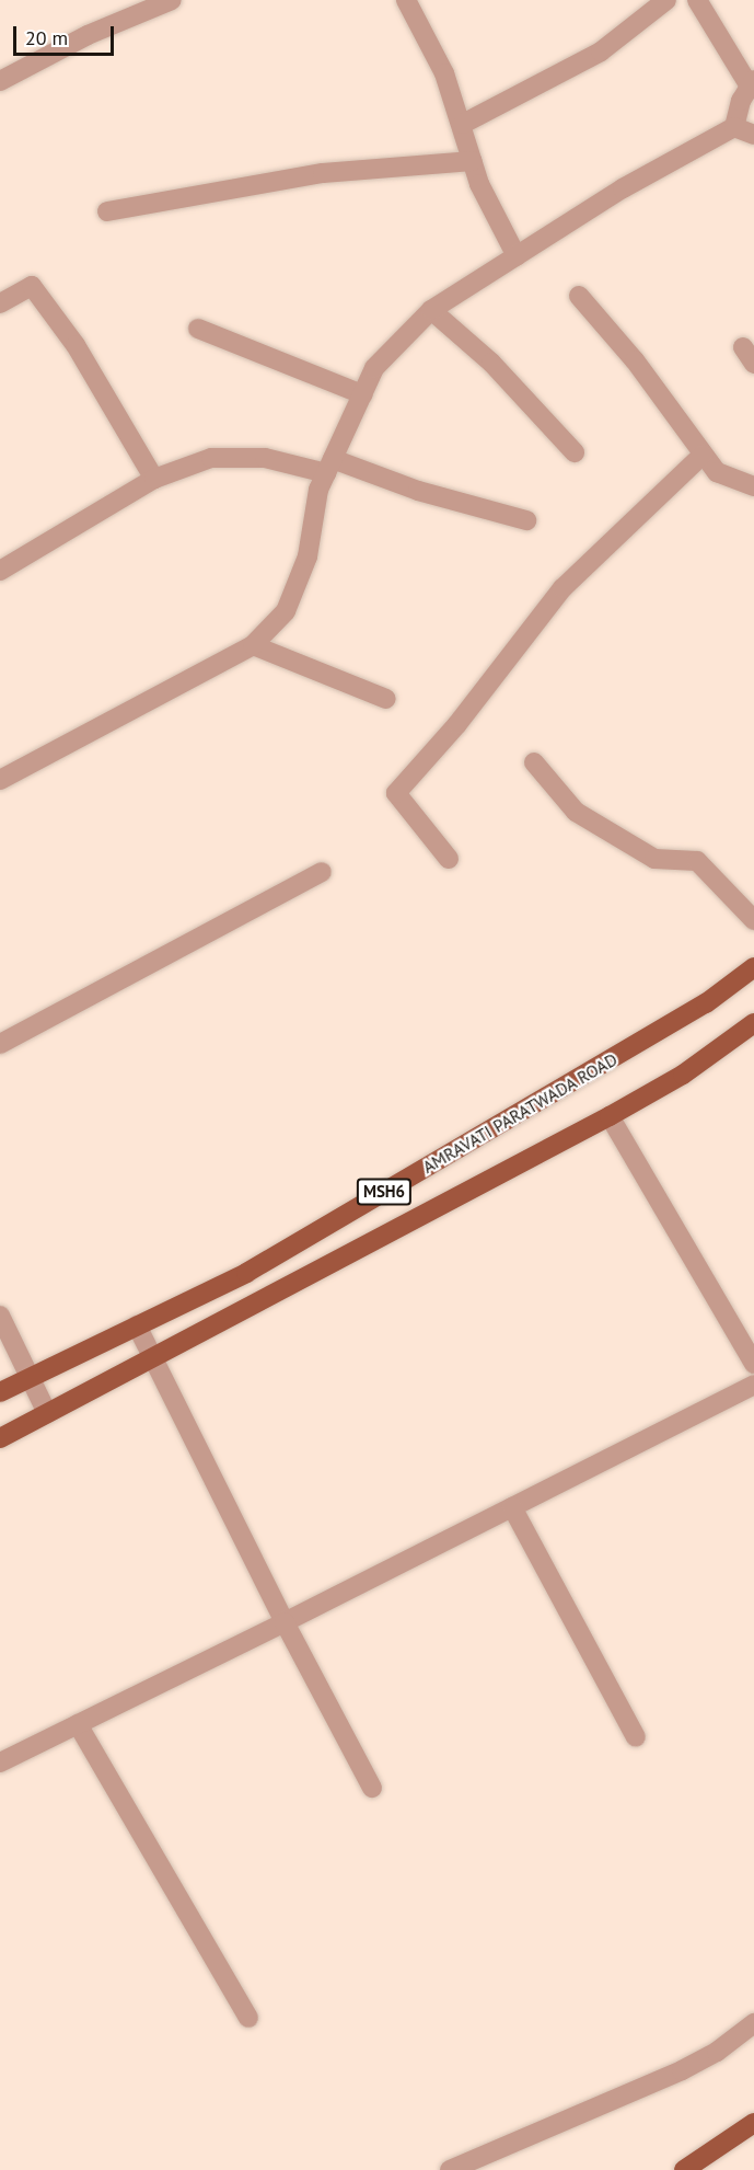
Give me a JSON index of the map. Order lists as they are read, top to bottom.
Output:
{
  "streets": {
    "main road": ["AMRAVATI PARATWADA ROAD", "MSH6"]
  },
  "scale_bar": "20 m"
}
